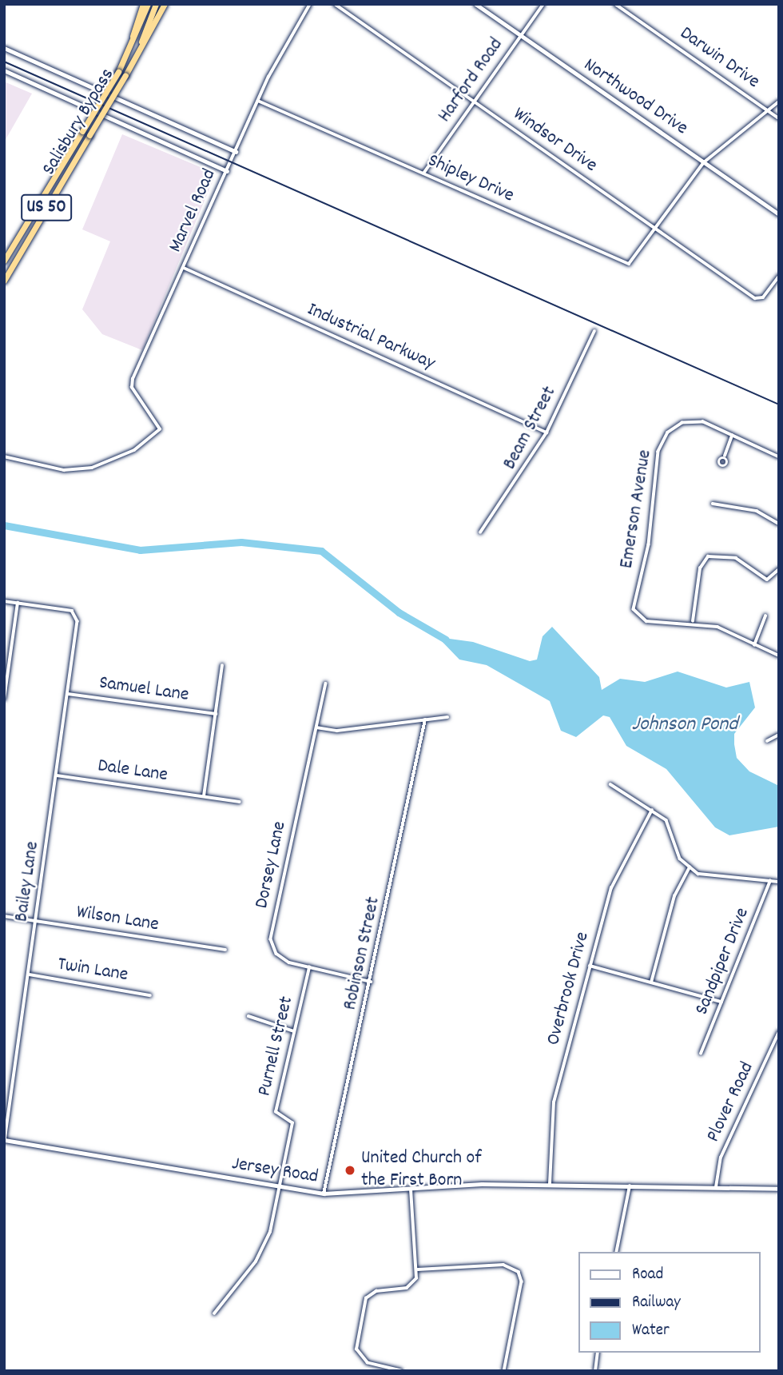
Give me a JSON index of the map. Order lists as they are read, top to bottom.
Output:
{
  "streets": {
    "highway": ["Salisbury Bypass", "US 50"],
    "street": [
      "Darwin Drive",
      "Harford Road",
      "Northwood Drive",
      "Windsor Drive",
      "Shipley Drive",
      "Marvel Road",
      "Industrial Parkway",
      "Beam Street",
      "Emerson Avenue",
      "Samuel Lane",
      "Dale Lane",
      "Dorsey Lane",
      "Bailey Lane",
      "Wilson Lane",
      "Robinson Street",
      "Sandpiper Drive",
      "Twin Lane",
      "Overbrook Drive",
      "Purnell Street",
      "Plover Road",
      "Jersey Road"
    ]
  },
  "crossings": [
    ["Darwin Drive", "Shipley Drive"],
    ["Harford Road", "Northwood Drive"],
    ["Harford Road", "Windsor Drive"],
    ["Harford Road", "Shipley Drive"],
    ["Northwood Drive", "Shipley Drive"],
    ["Windsor Drive", "Shipley Drive"],
    ["Shipley Drive", "Marvel Road"],
    ["Marvel Road", "Industrial Parkway"],
    ["Industrial Parkway", "Beam Street"],
    ["Samuel Lane", "Bailey Lane"],
    ["Dale Lane", "Bailey Lane"],
    ["Dorsey Lane", "Robinson Street"],
    ["Dorsey Lane", "Purnell Street"],
    ["Bailey Lane", "Wilson Lane"],
    ["Bailey Lane", "Twin Lane"],
    ["Bailey Lane", "Jersey Road"],
    ["Robinson Street", "Jersey Road"],
    ["Overbrook Drive", "Jersey Road"],
    ["Purnell Street", "Jersey Road"],
    ["Plover Road", "Jersey Road"]
  ],
  "water": ["Johnson Pond"],
  "places": ["United Church of the First Born"],
  "legend": ["Road", "Railway", "Water"]
}
